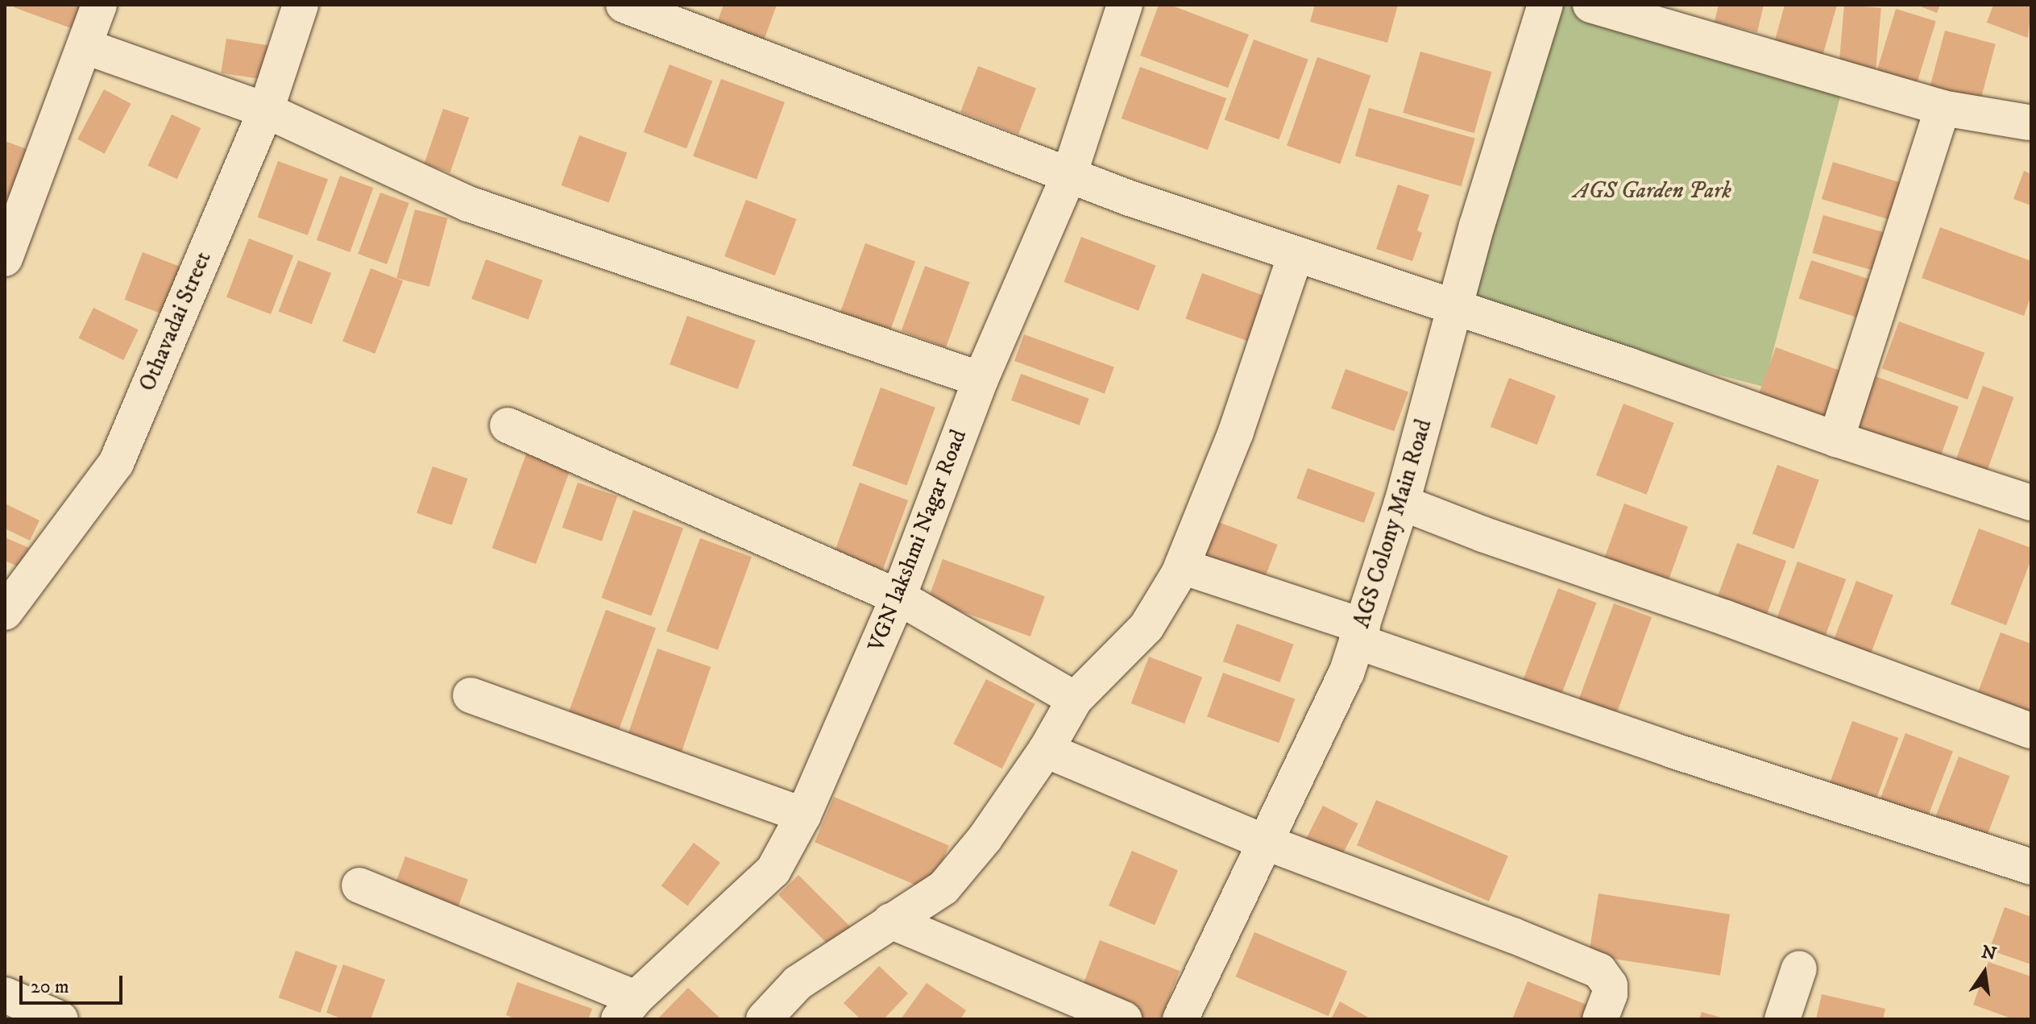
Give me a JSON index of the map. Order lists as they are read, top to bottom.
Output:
{
  "streets": {
    "street": ["Othavadai Street", "AGS Colony Main Road", "VGN lakshmi Nagar Road"]
  },
  "parks": ["AGS Garden Park"],
  "scale_bar": "20 m",
  "north": "top"
}
